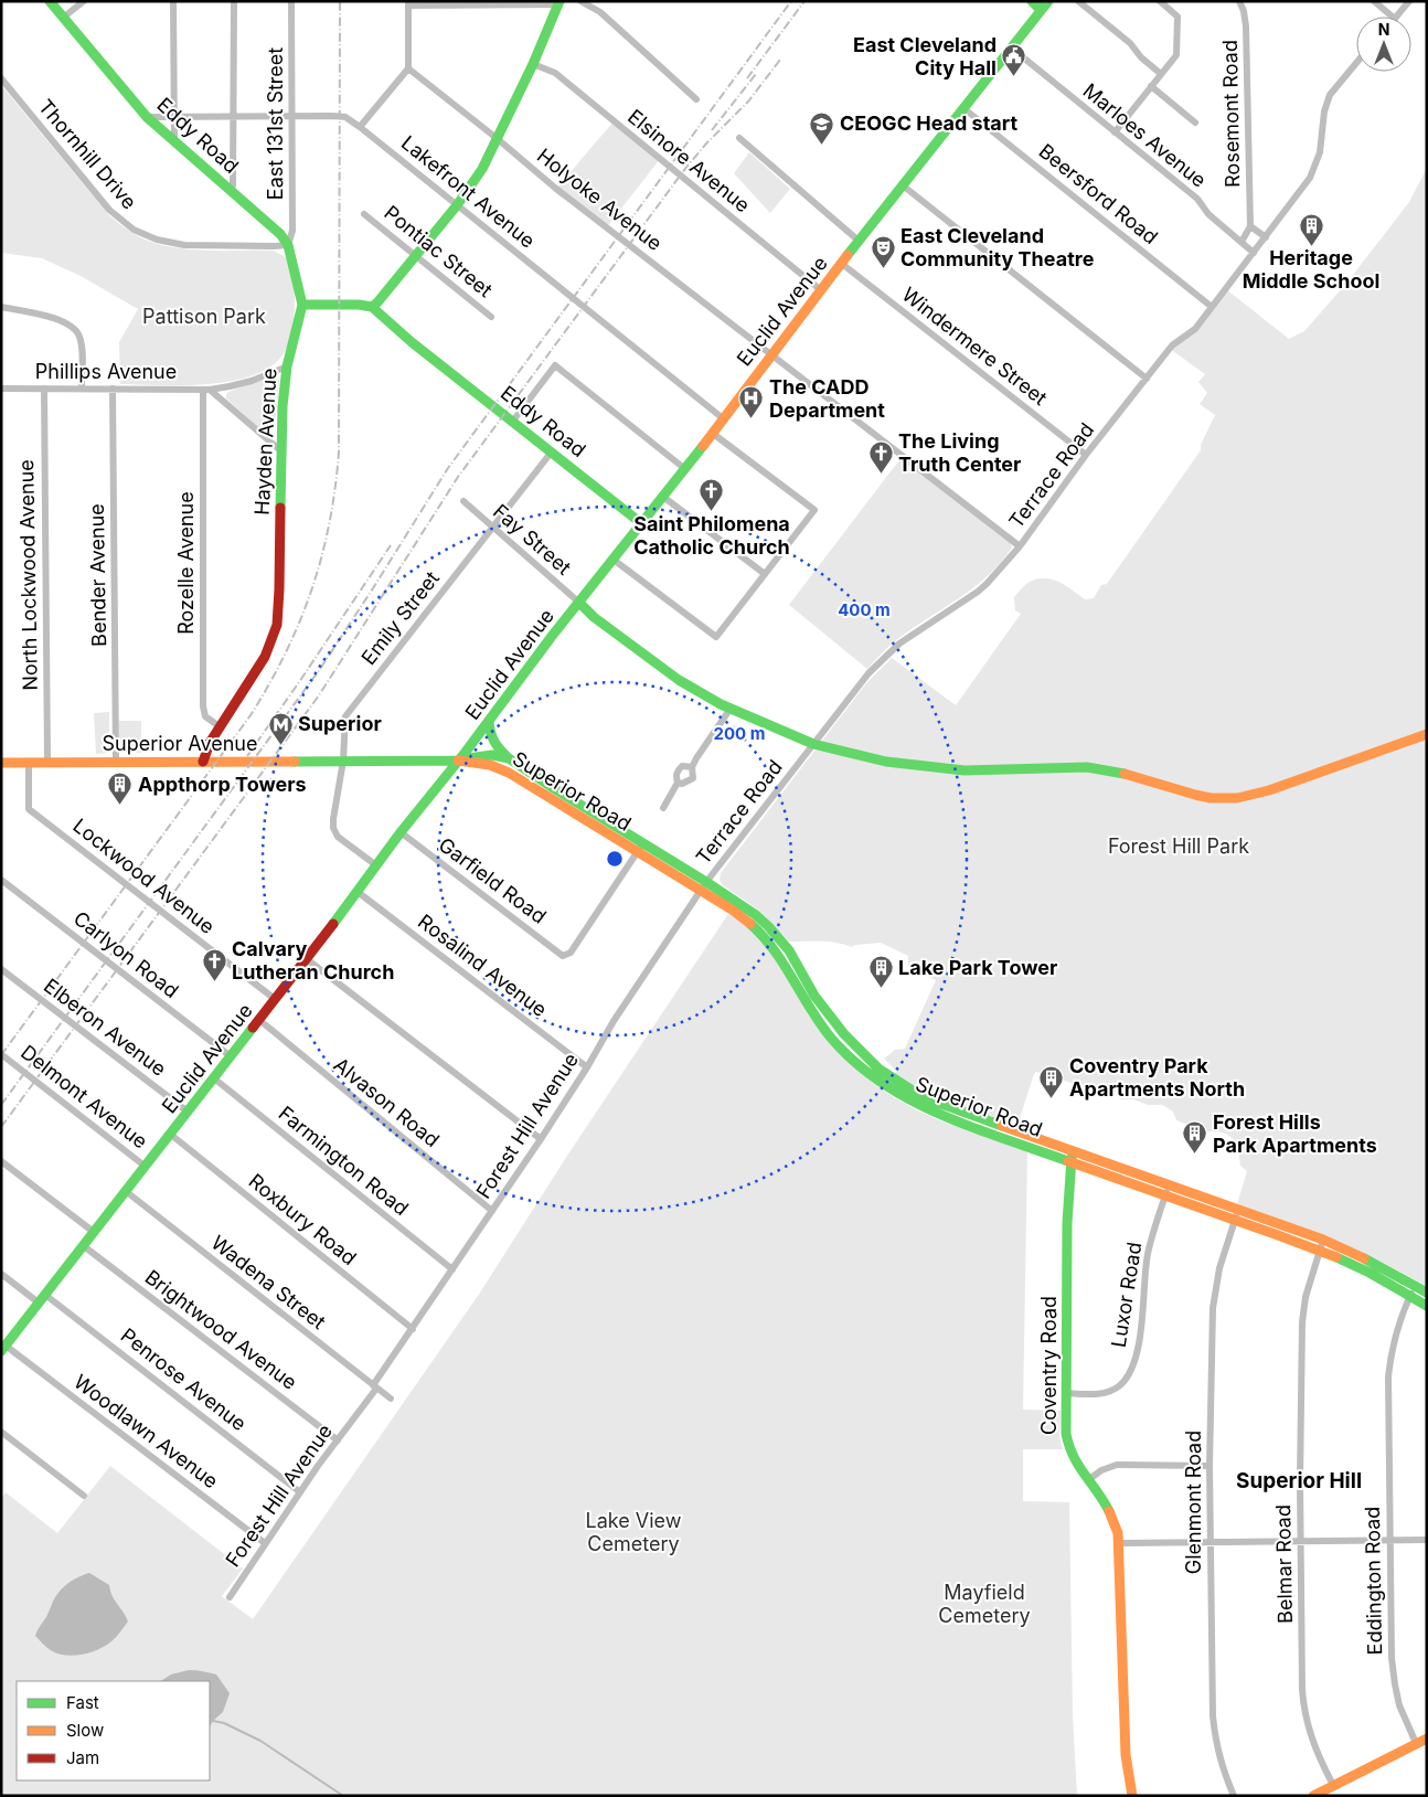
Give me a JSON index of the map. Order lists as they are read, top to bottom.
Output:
{
  "streets": {
    "main road": [
      "Eddy Road",
      "Euclid Avenue",
      "Hayden Avenue",
      "Superior Avenue",
      "Superior Road",
      "Coventry Road"
    ],
    "street": [
      "Rosemont Road",
      "East 131st Street",
      "Marloes Avenue",
      "Thornhill Drive",
      "Elsinore Avenue",
      "Lakefront Avenue",
      "Beersford Road",
      "Holyoke Avenue",
      "Pontiac Street",
      "Windermere Street",
      "Phillips Avenue",
      "Terrace Road",
      "Fay Street",
      "Rozelle Avenue",
      "North Lockwood Avenue",
      "Bender Avenue",
      "Emily Street",
      "Lockwood Avenue",
      "Garfield Road",
      "Carlyon Road",
      "Rosalind Avenue",
      "Elberon Avenue",
      "Delmont Avenue",
      "Alvason Road",
      "Forest Hill Avenue",
      "Farmington Road",
      "Roxbury Road",
      "Wadena Street",
      "Luxor Road",
      "Brightwood Avenue",
      "Penrose Avenue",
      "Woodlawn Avenue",
      "Glenmont Road",
      "Belmar Road",
      "Eddington Road"
    ]
  },
  "crossings": [
    ["East 131st Street", "Eddy Road"],
    ["East 131st Street", "Thornhill Drive"],
    ["East 131st Street", "Lakefront Avenue"],
    ["Eddy Road", "Thornhill Drive"],
    ["Eddy Road", "Lakefront Avenue"],
    ["Eddy Road", "Euclid Avenue"],
    ["Eddy Road", "Hayden Avenue"],
    ["Eddy Road", "Emily Street"],
    ["Marloes Avenue", "Euclid Avenue"],
    ["Marloes Avenue", "Terrace Road"],
    ["Elsinore Avenue", "Euclid Avenue"],
    ["Lakefront Avenue", "Euclid Avenue"],
    ["Beersford Road", "Euclid Avenue"],
    ["Beersford Road", "Terrace Road"],
    ["Holyoke Avenue", "Euclid Avenue"],
    ["Holyoke Avenue", "Terrace Road"],
    ["Euclid Avenue", "Windermere Street"],
    ["Euclid Avenue", "Fay Street"],
    ["Euclid Avenue", "Emily Street"],
    ["Euclid Avenue", "Superior Avenue"],
    ["Euclid Avenue", "Superior Road"],
    ["Euclid Avenue", "Lockwood Avenue"],
    ["Euclid Avenue", "Garfield Road"],
    ["Euclid Avenue", "Carlyon Road"],
    ["Euclid Avenue", "Rosalind Avenue"],
    ["Euclid Avenue", "Elberon Avenue"],
    ["Euclid Avenue", "Delmont Avenue"],
    ["Euclid Avenue", "Alvason Road"],
    ["Euclid Avenue", "Farmington Road"],
    ["Euclid Avenue", "Roxbury Road"],
    ["Euclid Avenue", "Wadena Street"],
    ["Euclid Avenue", "Brightwood Avenue"],
    ["Euclid Avenue", "Penrose Avenue"],
    ["Euclid Avenue", "Woodlawn Avenue"],
    ["Windermere Street", "Terrace Road"],
    ["Phillips Avenue", "Hayden Avenue"],
    ["Phillips Avenue", "Rozelle Avenue"],
    ["Phillips Avenue", "North Lockwood Avenue"],
    ["Phillips Avenue", "Bender Avenue"],
    ["Hayden Avenue", "Rozelle Avenue"],
    ["Hayden Avenue", "Superior Avenue"],
    ["Terrace Road", "Superior Road"],
    ["Terrace Road", "Forest Hill Avenue"],
    ["Fay Street", "Emily Street"],
    ["North Lockwood Avenue", "Superior Avenue"],
    ["Bender Avenue", "Superior Avenue"],
    ["Emily Street", "Superior Avenue"],
    ["Superior Avenue", "Superior Road"],
    ["Superior Avenue", "Lockwood Avenue"],
    ["Superior Road", "Garfield Road"],
    ["Superior Road", "Forest Hill Avenue"],
    ["Superior Road", "Luxor Road"],
    ["Superior Road", "Coventry Road"],
    ["Superior Road", "Glenmont Road"],
    ["Superior Road", "Belmar Road"],
    ["Superior Road", "Eddington Road"],
    ["Rosalind Avenue", "Forest Hill Avenue"],
    ["Alvason Road", "Forest Hill Avenue"],
    ["Forest Hill Avenue", "Farmington Road"],
    ["Forest Hill Avenue", "Roxbury Road"],
    ["Forest Hill Avenue", "Wadena Street"],
    ["Forest Hill Avenue", "Brightwood Avenue"],
    ["Forest Hill Avenue", "Penrose Avenue"],
    ["Forest Hill Avenue", "Woodlawn Avenue"],
    ["Luxor Road", "Coventry Road"]
  ],
  "districts": ["Superior Hill"],
  "parks": [
    "Pattison Park",
    "Forest Hill Park",
    "Lake View Cemetery",
    "Mayfield Cemetery"
  ],
  "places": {
    "public building": ["East Cleveland City Hall"],
    "school or university": ["CEOGC Head start"],
    "building": [
      "Heritage Middle School",
      "Appthorp Towers",
      "Lake Park Tower",
      "Coventry Park Apartments North",
      "Forest Hills Park Apartments"
    ],
    "theatre": ["East Cleveland Community Theatre"],
    "hospital": ["The CADD Department"],
    "church": ["The Living Truth Center", "Saint Philomena Catholic Church", "Calvary Lutheran Church"],
    "metro station": ["Superior"]
  },
  "legend": ["Fast", "Slow", "Jam"],
  "north": "top",
  "rings": ["400 m", "200 m"]
}
